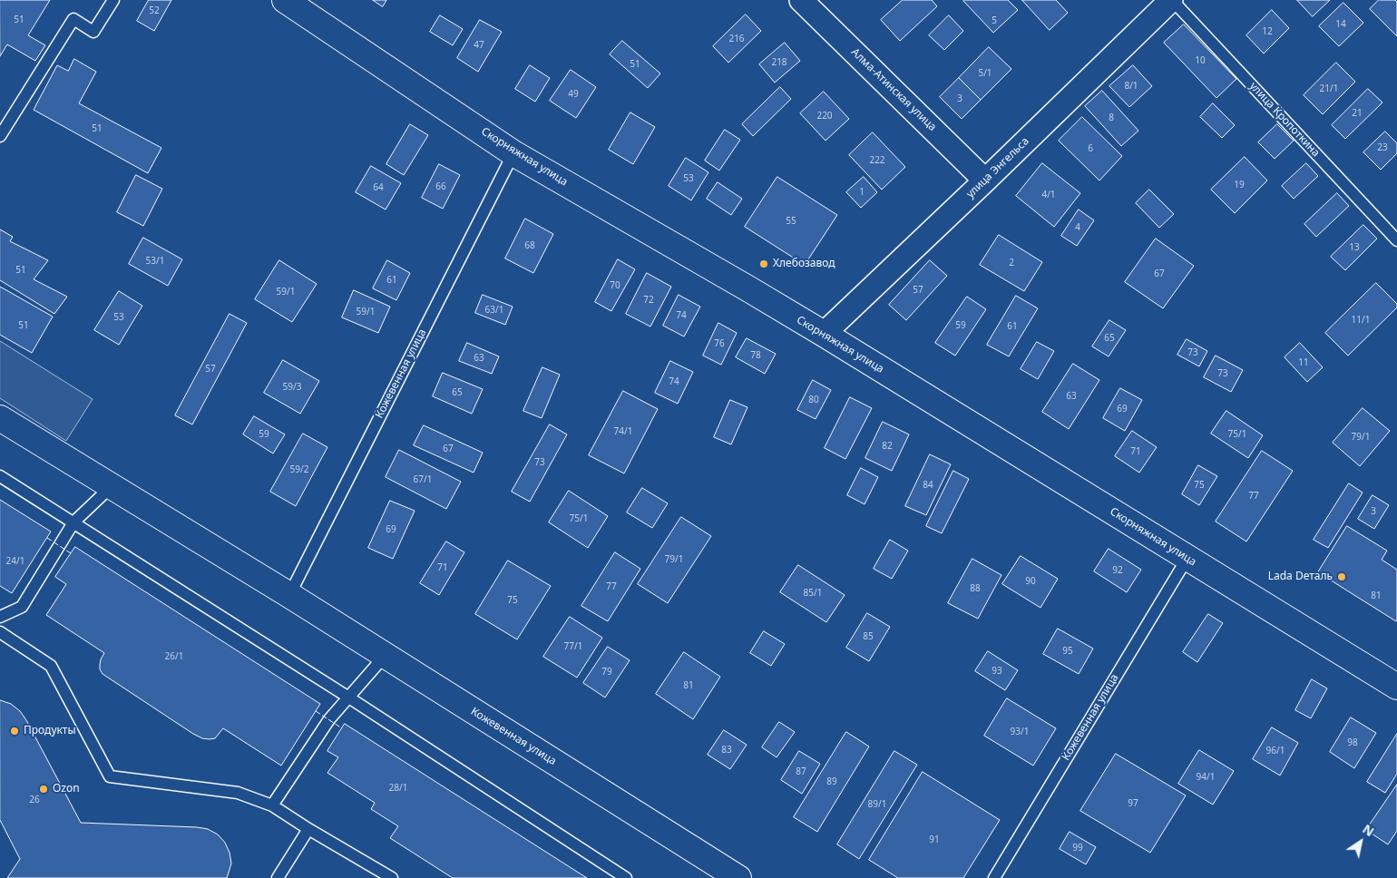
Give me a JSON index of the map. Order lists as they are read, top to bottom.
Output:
{
  "streets": {
    "main road": ["Скорняжная улица", "Кожевенная улица"],
    "street": ["Алма-Атинская улица", "улица Энгельса"],
    "lane": ["улица Кропоткина"]
  },
  "crossings": [
    ["Алма-Атинская улица", "улица Энгельса"],
    ["улица Кропоткина", "улица Энгельса"],
    ["Скорняжная улица", "улица Энгельса"],
    ["Скорняжная улица", "Кожевенная улица"]
  ],
  "places": [
    "Хлебозавод",
    "Lada Dеталь",
    "Продукты",
    "Ozon"
  ],
  "house_numbers": [
    "52",
    "51",
    "5",
    "14",
    "12",
    "216",
    "47",
    "10",
    "218",
    "51",
    "5/1",
    "8/1",
    "21/1",
    "49",
    "3",
    "21",
    "220",
    "8",
    "51",
    "23",
    "6",
    "222",
    "53",
    "19",
    "66",
    "64",
    "1",
    "4/1",
    "55",
    "4",
    "68",
    "13",
    "53/1",
    "2",
    "51",
    "67",
    "61",
    "70",
    "57",
    "59/1",
    "72",
    "63/1",
    "59/1",
    "74",
    "53",
    "11/1",
    "51",
    "59",
    "61",
    "65",
    "76",
    "73",
    "78",
    "63",
    "11",
    "57",
    "73",
    "74",
    "59/3",
    "65",
    "63",
    "80",
    "69",
    "74/1",
    "59",
    "75/1",
    "79/1",
    "82",
    "67",
    "71",
    "73",
    "59/2",
    "67/1",
    "84",
    "75",
    "77",
    "3",
    "75/1",
    "69",
    "79/1",
    "24/1",
    "71",
    "92",
    "90",
    "77",
    "88",
    "85/1",
    "81",
    "75",
    "85",
    "77/1",
    "95",
    "26/1",
    "93",
    "79",
    "81",
    "93/1",
    "98",
    "83",
    "96/1",
    "87",
    "94/1",
    "89",
    "28/1",
    "26",
    "97",
    "89/1",
    "91",
    "99"
  ],
  "north": "top right"
}
